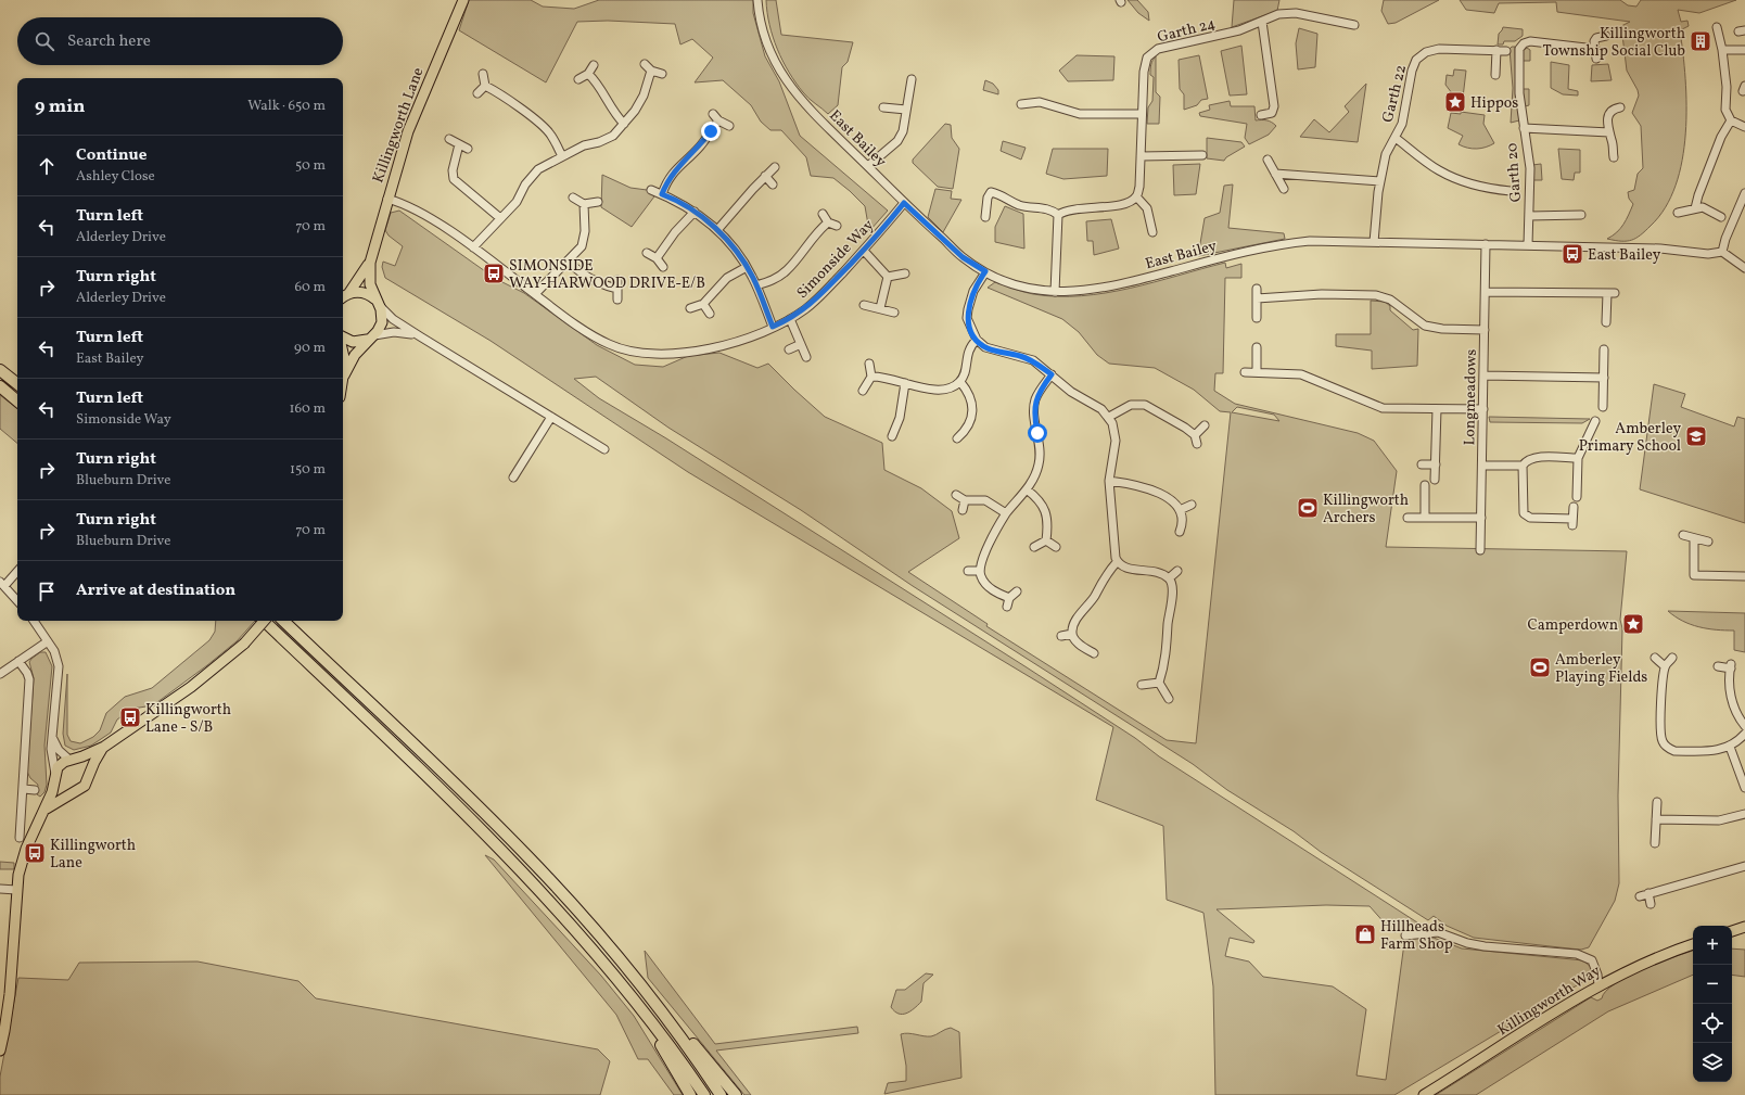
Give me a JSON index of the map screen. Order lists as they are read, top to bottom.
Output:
{
  "streets": {
    "main road": ["Killingworth Lane", "Killingworth Way"],
    "street": [
      "Garth 24",
      "Garth 22",
      "East Bailey",
      "Garth 20",
      "Simonside Way",
      "Longmeadows"
    ]
  },
  "crossings": [
    ["Garth 22", "East Bailey"],
    ["Killingworth Lane", "Simonside Way"],
    ["East Bailey", "Garth 20"],
    ["East Bailey", "Simonside Way"],
    ["East Bailey", "Longmeadows"]
  ],
  "places": {
    "building": ["Killingworth Township Social Club"],
    "place": ["Hippos", "Camperdown"],
    "bus stop": [
      "East Bailey",
      "SIMONSIDE WAY-HARWOOD DRIVE-E/B",
      "Killingworth Lane - S/B",
      "Killingworth Lane"
    ],
    "school or university": ["Amberley Primary School"],
    "sports": ["Killingworth Archers", "Amberley Playing Fields"],
    "shop": ["Hillheads Farm Shop"]
  },
  "page": {
    "search": "Search here",
    "heading": ["9 min", "Walk · 650 m"],
    "list": [
      ["Continue", "Ashley Close", "50 m"],
      ["Turn left", "Alderley Drive", "70 m"],
      ["Turn right", "Alderley Drive", "60 m"],
      ["Turn left", "East Bailey", "90 m"],
      ["Turn left", "Simonside Way", "160 m"],
      ["Turn right", "Blueburn Drive", "150 m"],
      ["Turn right", "Blueburn Drive", "70 m"],
      "Arrive at destination"
    ],
    "map_buttons": ["+", "−"]
  }
}
